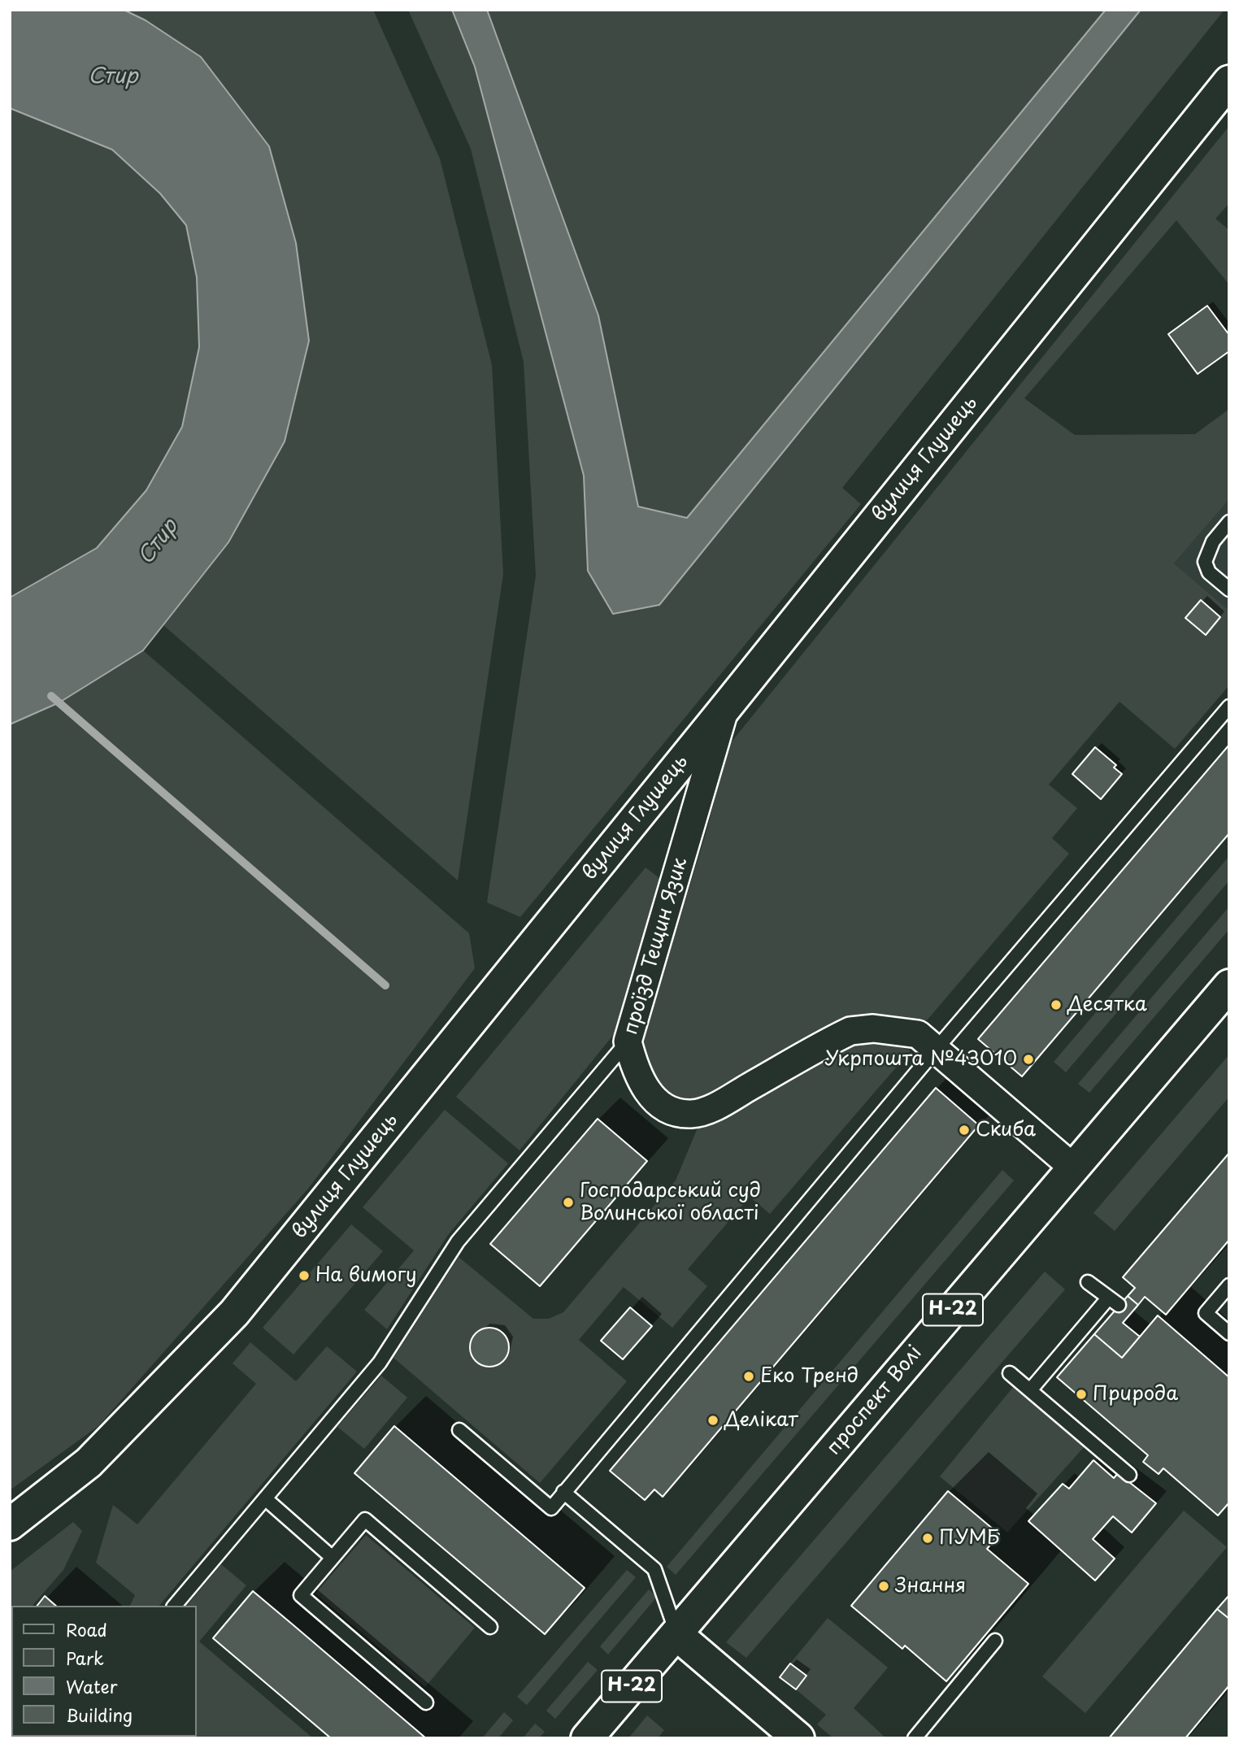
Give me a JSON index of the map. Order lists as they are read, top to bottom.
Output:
{
  "streets": {
    "street": [
      "вулиця Глушець",
      "проїзд Тещин Язик",
      "Н-22",
      "проспект Волі"
    ]
  },
  "crossings": [
    ["вулиця Глушець", "проїзд Тещин Язик"],
    ["проїзд Тещин Язик", "проспект Волі"]
  ],
  "water": ["Стир"],
  "places": [
    "Десятка",
    "Укрпошта №43010",
    "Скиба",
    "Господарський суд Волинської області",
    "На вимогу",
    "Еко Тренд",
    "Природа",
    "Делікат",
    "ПУМБ",
    "Знання"
  ],
  "legend": [
    "Road",
    "Park",
    "Water",
    "Building"
  ]
}
